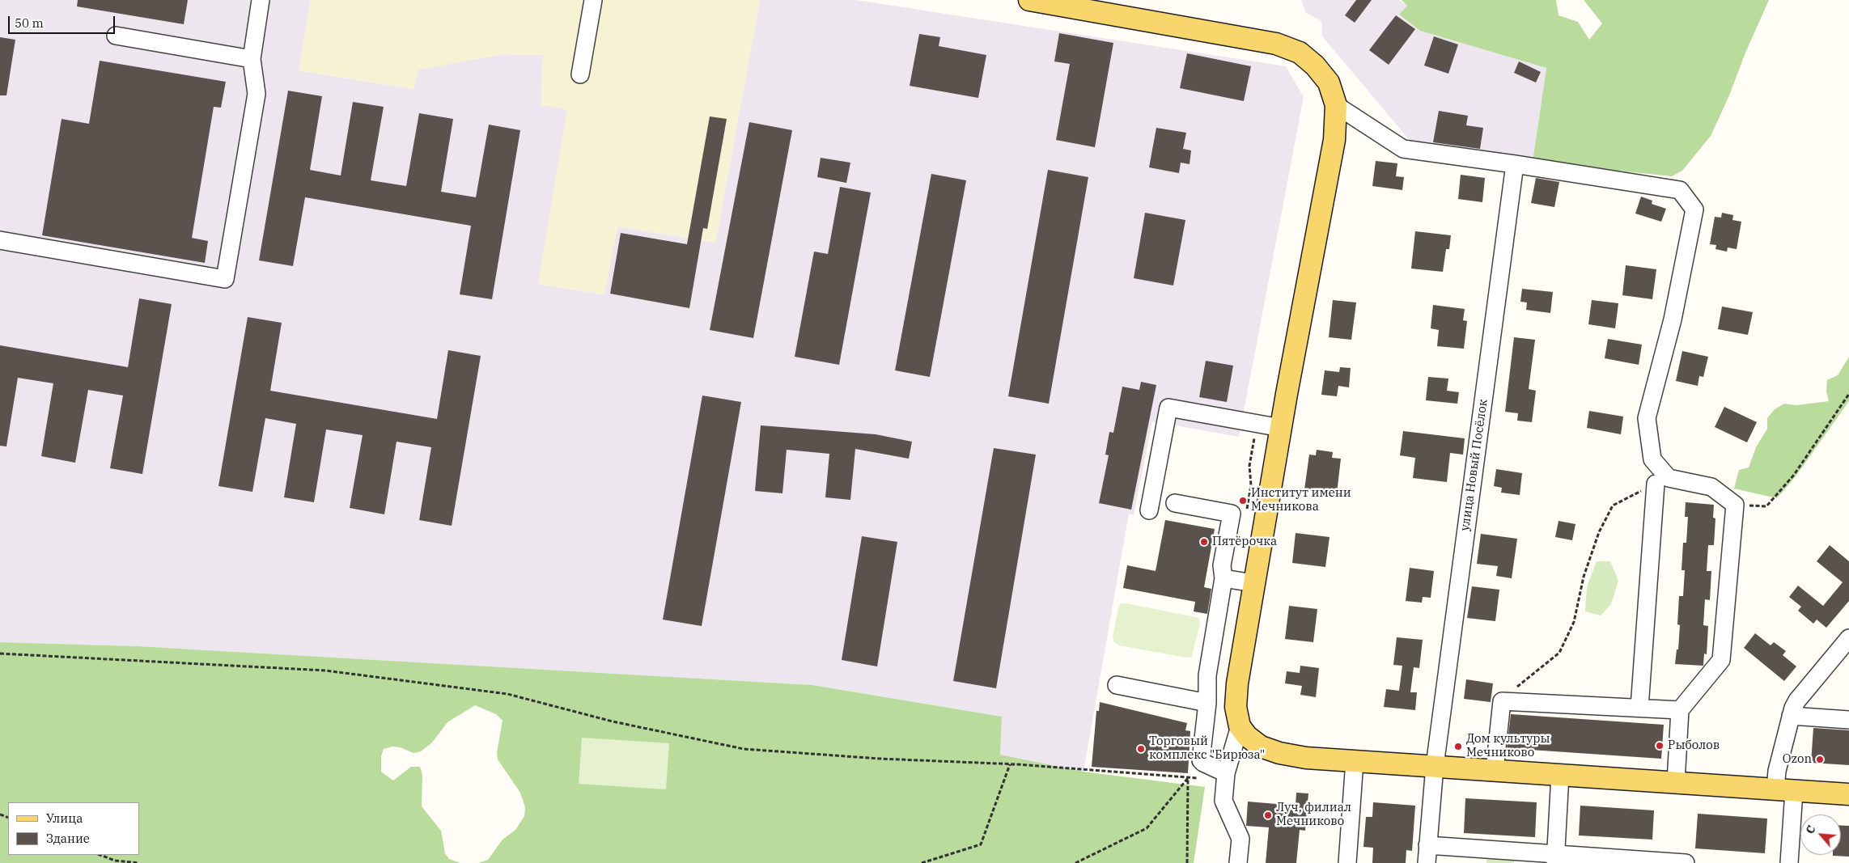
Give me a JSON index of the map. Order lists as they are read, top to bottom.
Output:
{
  "streets": {
    "street": ["улица Новый Посёлок"]
  },
  "places": [
    "Институт имени Мечникова",
    "Пятёрочка",
    "Рыболов",
    "Дом культуры Мечниково",
    "Торговый комплекс \"Бирюза\"",
    "Ozon",
    "Луч, филиал Мечниково"
  ],
  "legend": ["Улица", "Здание"],
  "scale_bar": "50 m",
  "north": "top left"
}
